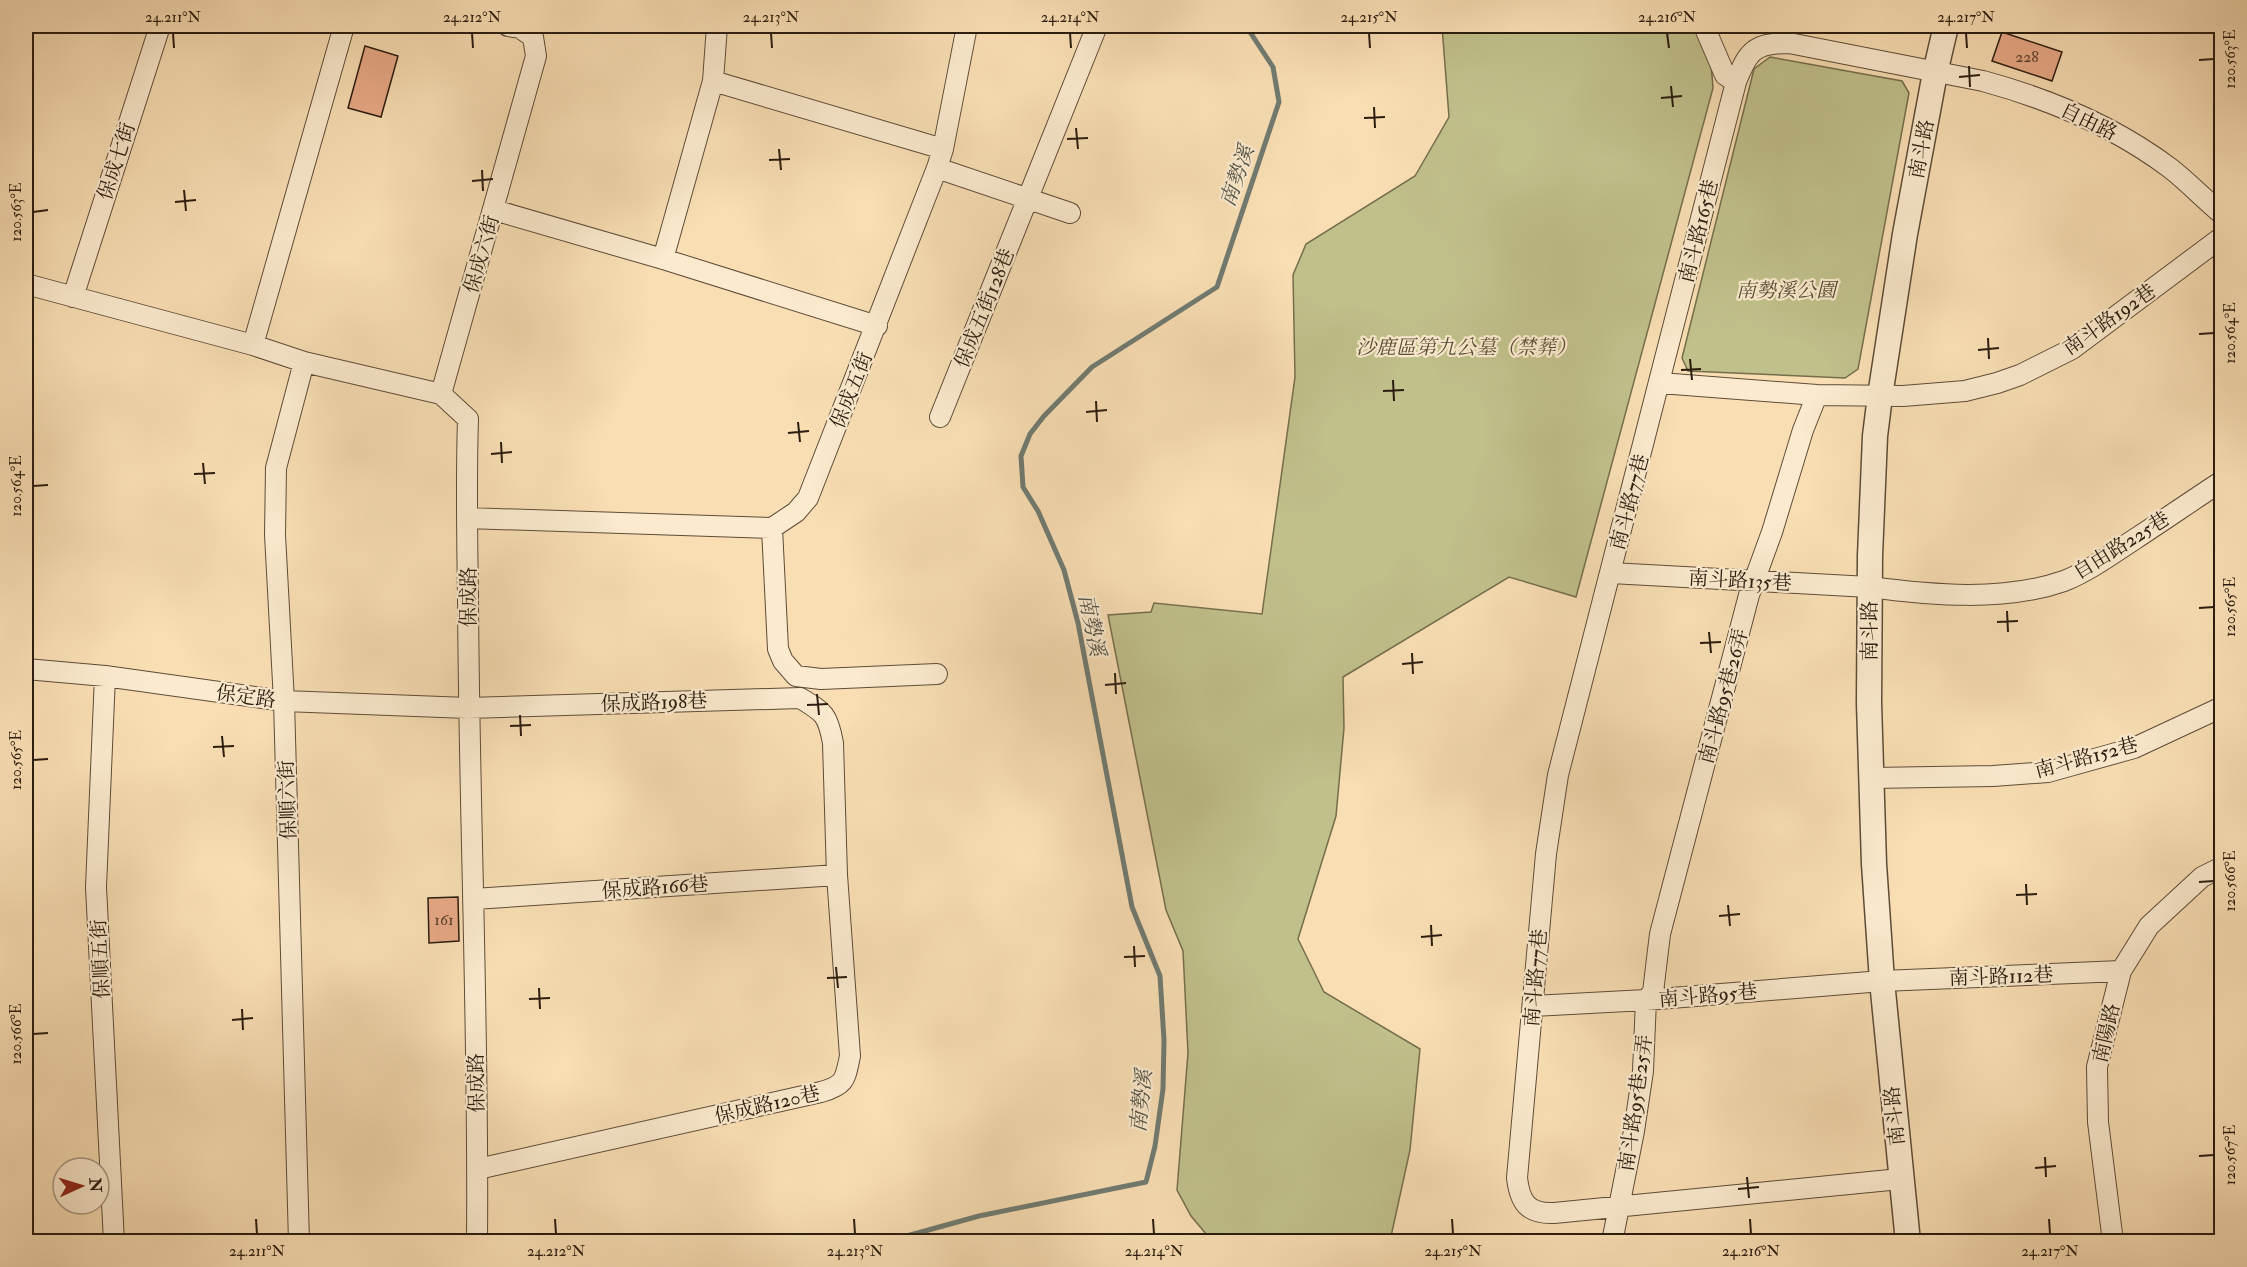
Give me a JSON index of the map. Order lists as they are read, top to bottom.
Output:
{
  "streets": {
    "street": [
      "自由路",
      "南斗路",
      "保成七街",
      "南斗路165巷",
      "保成六街",
      "保成五街128巷",
      "南斗路192巷",
      "保成五街",
      "南斗路77巷",
      "自由路225巷",
      "南斗路135巷",
      "保成路",
      "保定路",
      "南斗路95巷26弄",
      "保成路198巷",
      "南斗路152巷",
      "保順六街",
      "保成路166巷",
      "保順五街",
      "南斗路112巷",
      "南斗路95巷",
      "南陽路",
      "南斗路95巷25弄",
      "保成路120巷"
    ]
  },
  "crossings": [
    ["自由路", "南斗路"],
    ["自由路", "南斗路165巷"],
    ["南斗路", "南斗路165巷"],
    ["南斗路", "南斗路192巷"],
    ["南斗路", "南斗路77巷"],
    ["南斗路", "自由路225巷"],
    ["南斗路", "南斗路135巷"],
    ["南斗路", "南斗路152巷"],
    ["南斗路", "南斗路112巷"],
    ["南斗路", "南斗路95巷"],
    ["保成七街", "保成路"],
    ["南斗路165巷", "南斗路77巷"],
    ["保成六街", "保成五街"],
    ["保成六街", "保成路"],
    ["南斗路77巷", "南斗路135巷"],
    ["南斗路77巷", "南斗路95巷"],
    ["南斗路77巷", "南斗路95巷25弄"],
    ["自由路225巷", "南斗路135巷"],
    ["南斗路135巷", "南斗路95巷26弄"],
    ["保成路", "保定路"],
    ["保成路", "保成路198巷"],
    ["保成路", "保順六街"],
    ["保成路", "保成路166巷"],
    ["保成路", "保成路120巷"],
    ["保定路", "保成路198巷"],
    ["保定路", "保順六街"],
    ["保定路", "保順五街"],
    ["南斗路95巷26弄", "南斗路95巷"],
    ["南斗路95巷26弄", "南斗路95巷25弄"],
    ["保成路198巷", "保成路120巷"],
    ["保成路166巷", "保成路120巷"],
    ["南斗路112巷", "南斗路95巷"],
    ["南斗路112巷", "南陽路"],
    ["南斗路95巷", "南斗路95巷25弄"]
  ],
  "water": ["南勢溪"],
  "parks": ["南勢溪公園", "沙鹿區第九公墓（禁葬）"],
  "house_numbers": ["228", "161"],
  "north": "right",
  "coordinates": [
    "24.211°N",
    "24.212°N",
    "24.213°N",
    "24.214°N",
    "24.215°N",
    "24.216°N",
    "24.217°N",
    "120.563°E",
    "120.564°E",
    "120.565°E",
    "120.566°E",
    "120.567°E"
  ]
}
